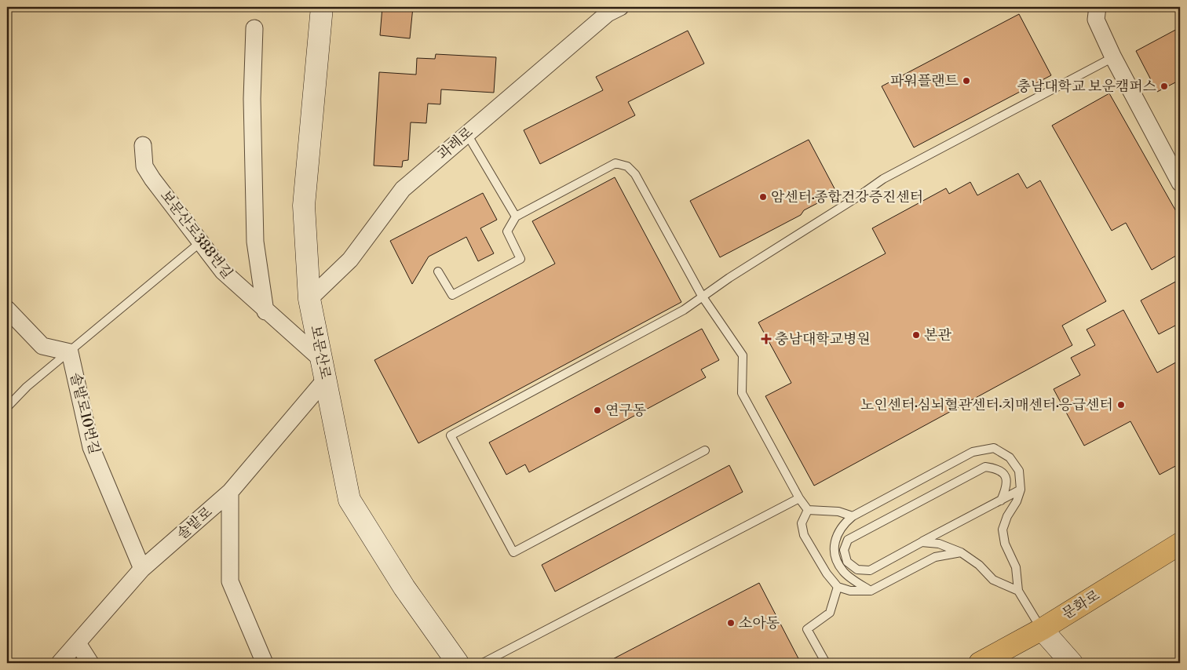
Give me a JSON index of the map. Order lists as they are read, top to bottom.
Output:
{
  "streets": {
    "main road": ["보문산로", "문화로"],
    "street": [
      "과례로",
      "보문산로388번길",
      "솔밭로10번길",
      "솔밭로"
    ]
  },
  "crossings": [
    ["과례로", "보문산로"],
    ["보문산로388번길", "보문산로"],
    ["보문산로388번길", "솔밭로"],
    ["보문산로", "솔밭로"],
    ["솔밭로10번길", "솔밭로"]
  ],
  "places": {
    "other": [
      "파워플랜트",
      "충남대학교 보운캠퍼스",
      "암센터·종합건강증진센터",
      "본관",
      "노인센터·심뇌혈관센터·치매센터·응급센터",
      "연구동",
      "소아동"
    ],
    "health": ["충남대학교병원"]
  }
}
